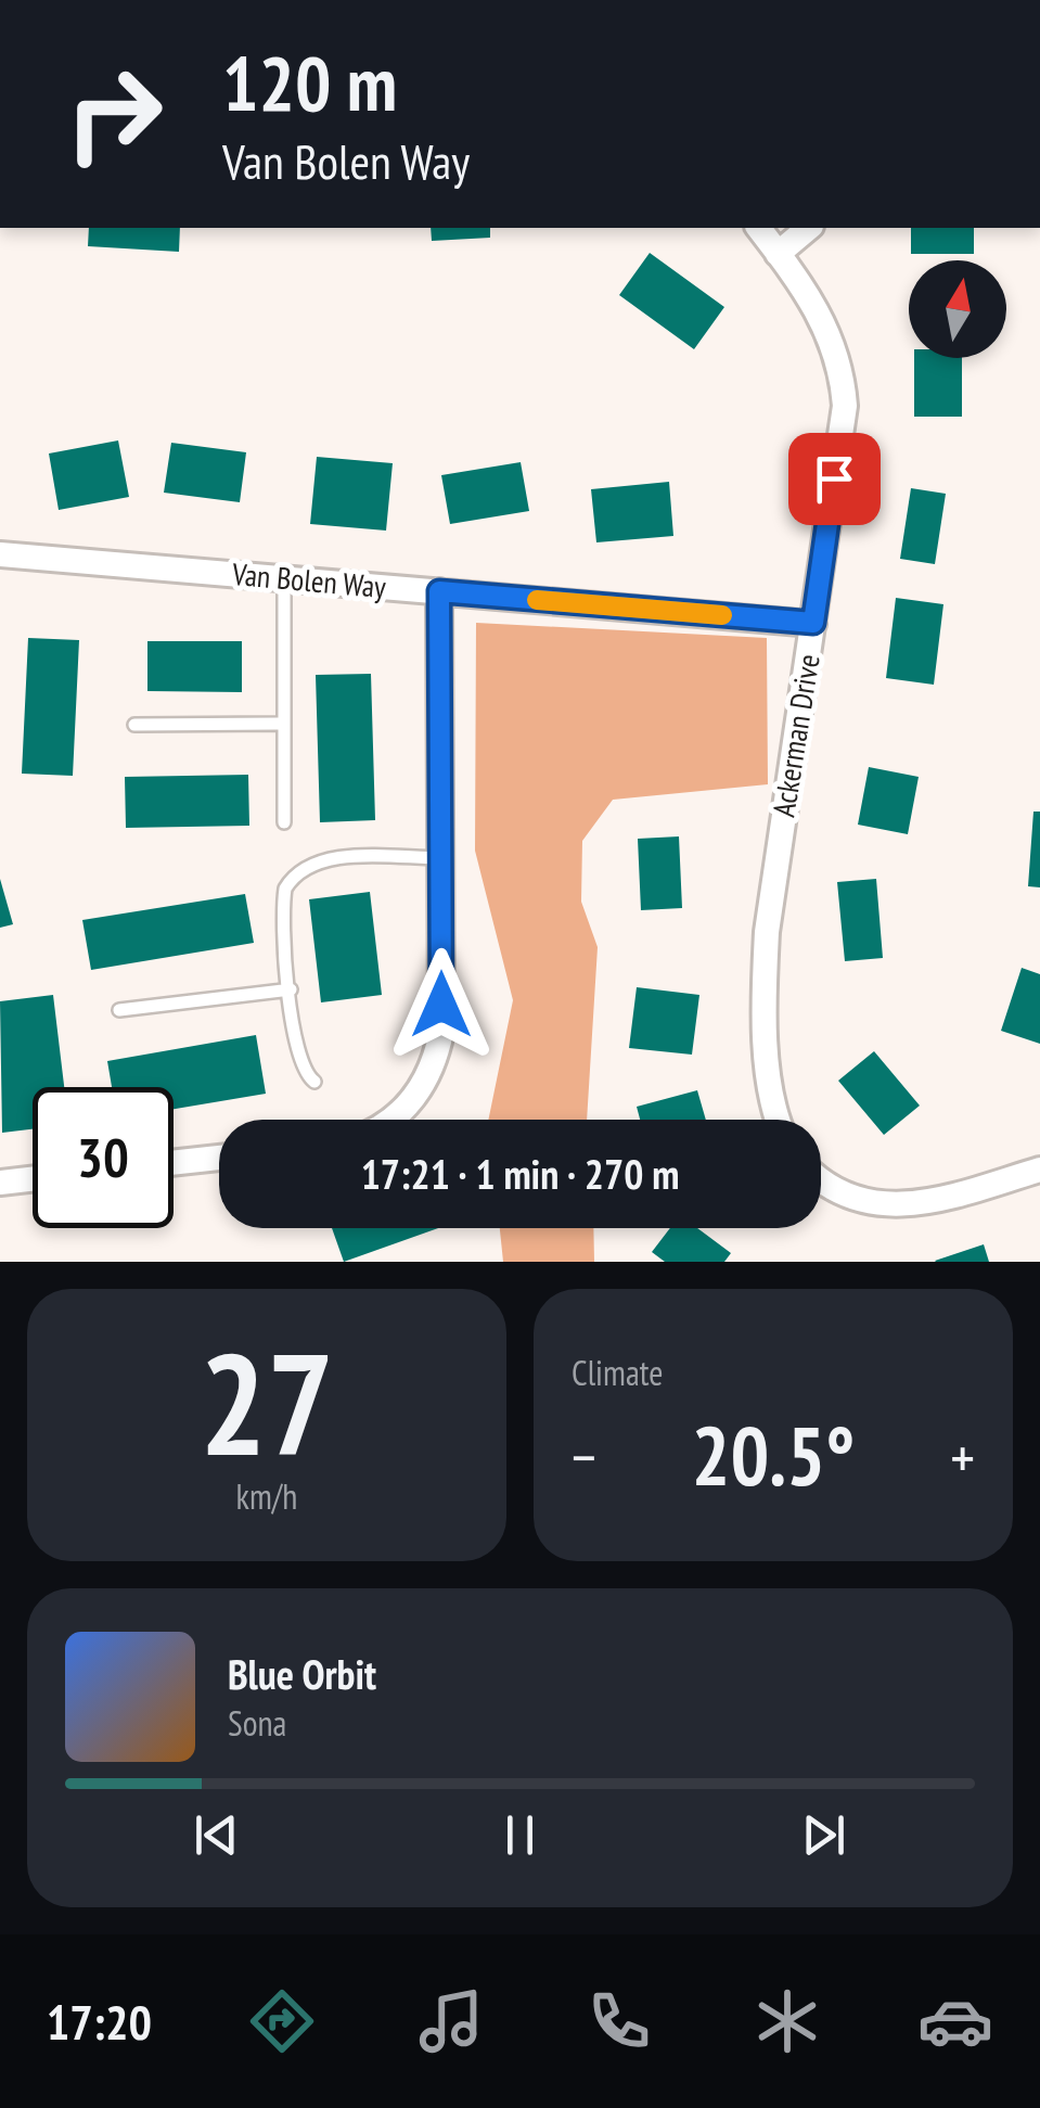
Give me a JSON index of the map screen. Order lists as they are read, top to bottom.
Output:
{
  "streets": {
    "street": ["Van Bolen Way", "Ackerman Drive"]
  },
  "crossings": [
    ["Van Bolen Way", "Ackerman Drive"]
  ],
  "north": "top",
  "page": {
    "turn": ["120 m", "Van Bolen Way"],
    "limit": "30",
    "trip": "17:21 · 1 min · 270 m",
    "tile": [
      ["27", "km/h"],
      "Climate"
    ],
    "heat": ["−", "20.5°", "+"],
    "song": ["Blue Orbit", "Sona"],
    "tabs": "17:20"
  }
}
